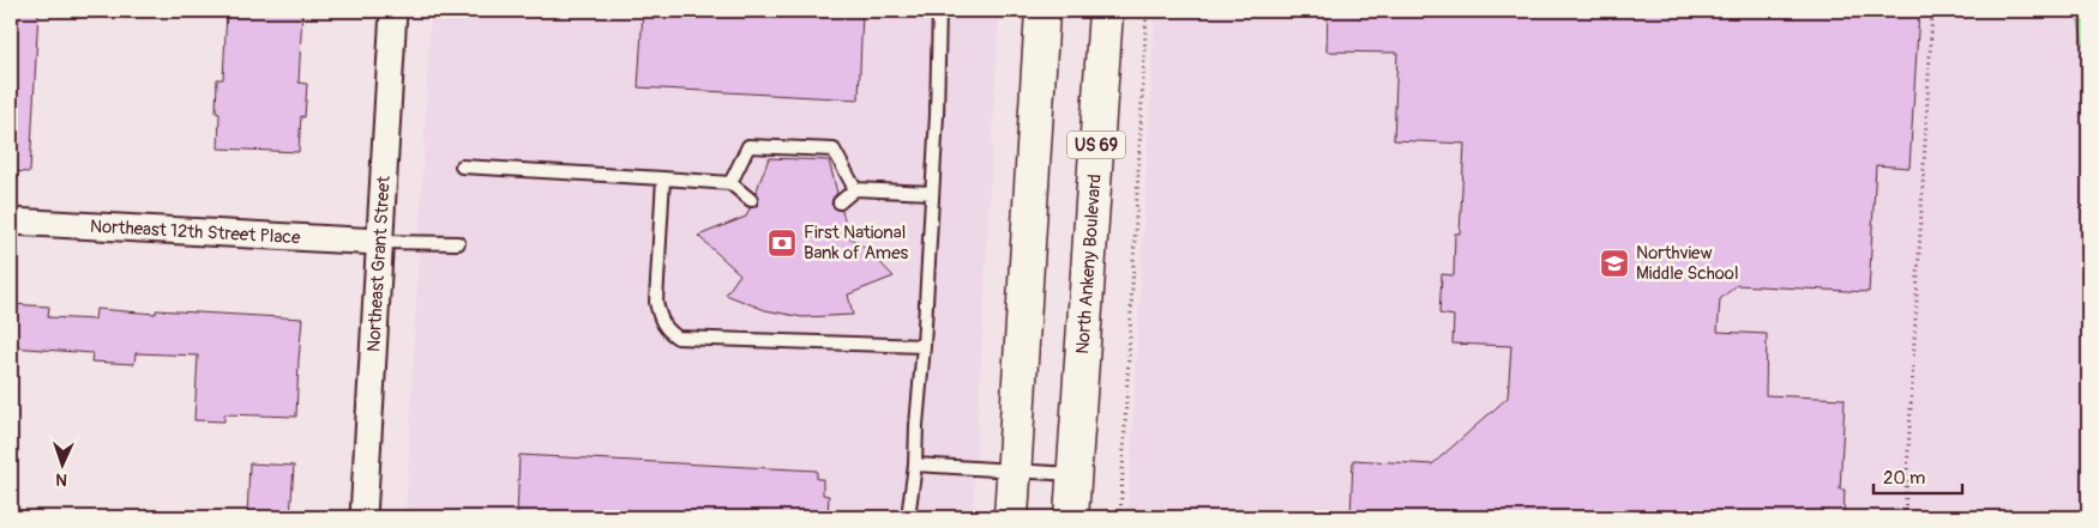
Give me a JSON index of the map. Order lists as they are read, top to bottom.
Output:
{
  "streets": {
    "main road": ["US 69", "North Ankeny Boulevard"],
    "street": ["Northeast 12th Street Place", "Northeast Grant Street"]
  },
  "crossings": [
    ["Northeast 12th Street Place", "Northeast Grant Street"]
  ],
  "places": {
    "bank": ["First National Bank of Ames"],
    "school or university": ["Northview Middle School"]
  },
  "scale_bar": "20 m",
  "north": "bottom"
}
